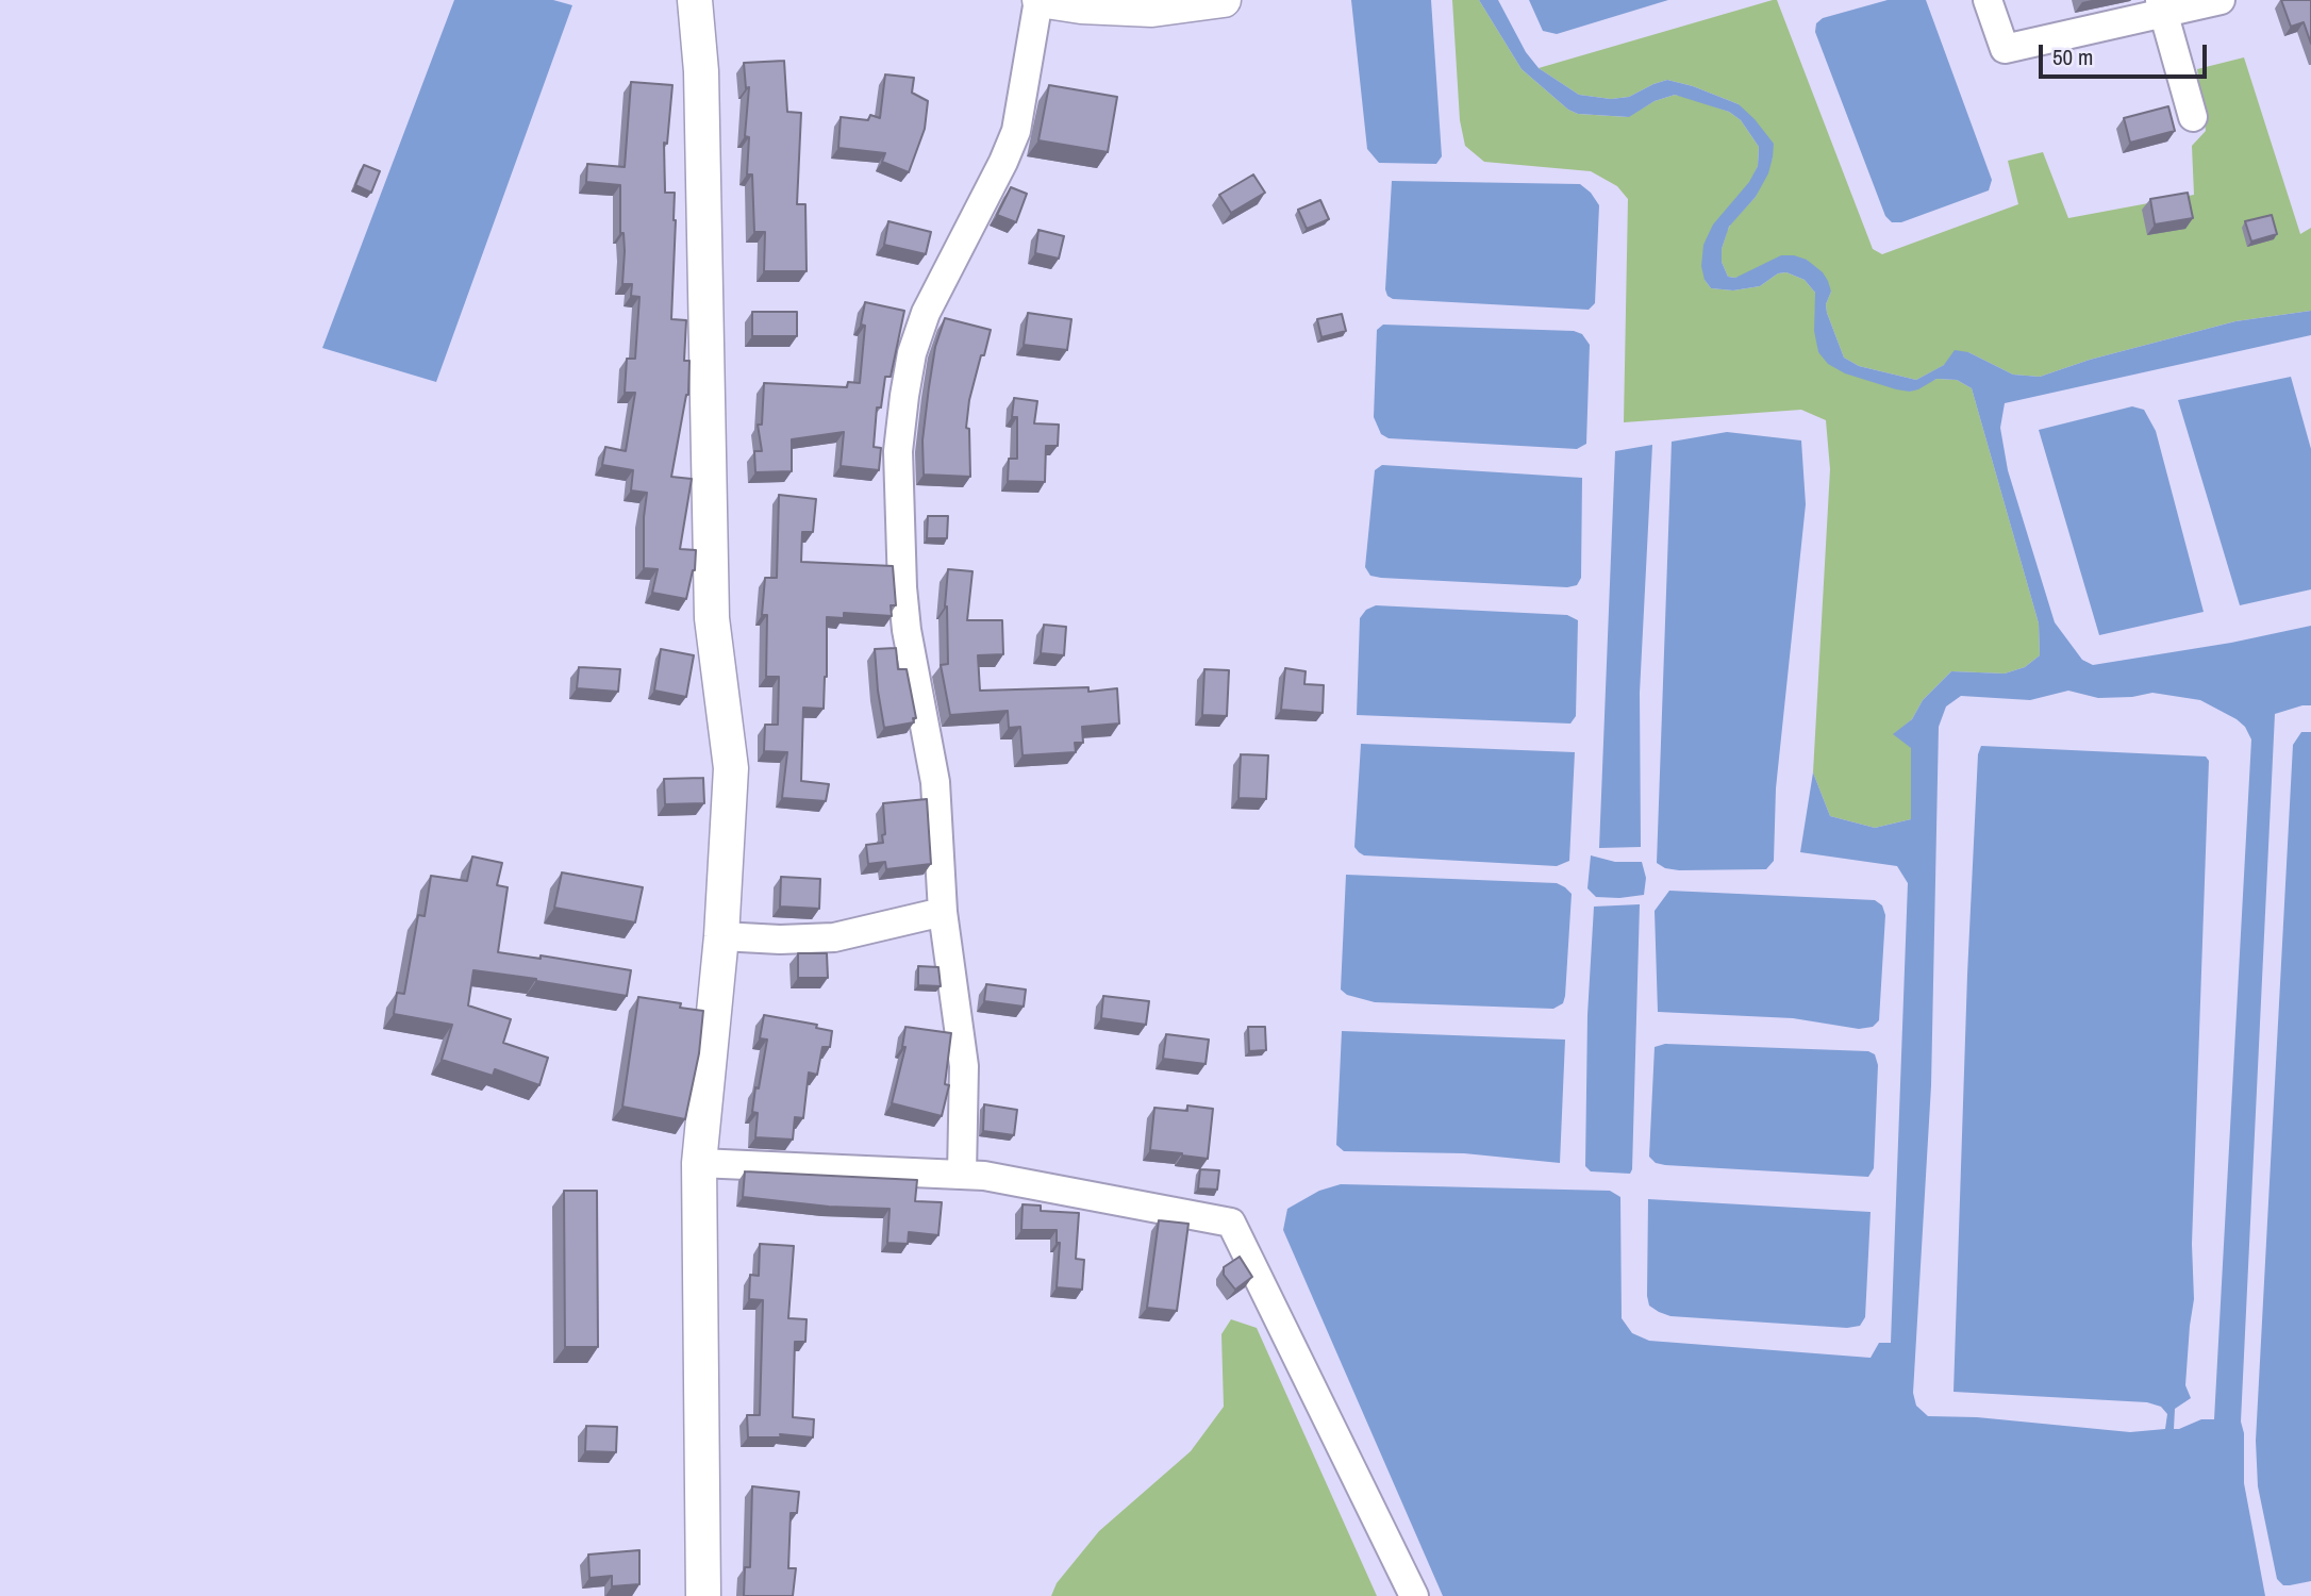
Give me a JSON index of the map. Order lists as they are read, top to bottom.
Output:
{
  "scale_bar": "50 m"
}
